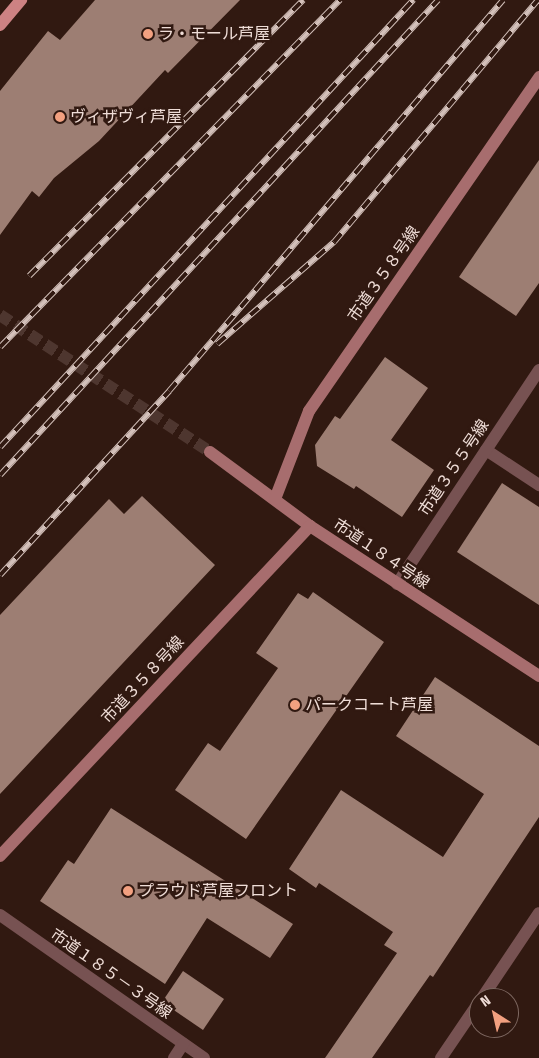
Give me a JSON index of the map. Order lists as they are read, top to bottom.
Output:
{
  "streets": {
    "street": [
      "市道３５８号線",
      "市道３５５号線",
      "市道１８４号線",
      "市道１８５－３号線"
    ]
  },
  "crossings": [
    ["市道３５８号線", "市道１８４号線"],
    ["市道３５５号線", "市道１８４号線"]
  ],
  "places": [
    "ラ・モール芦屋",
    "ヴィザヴィ芦屋",
    "パークコート芦屋",
    "プラウド芦屋フロント"
  ],
  "north": "top left"
}
